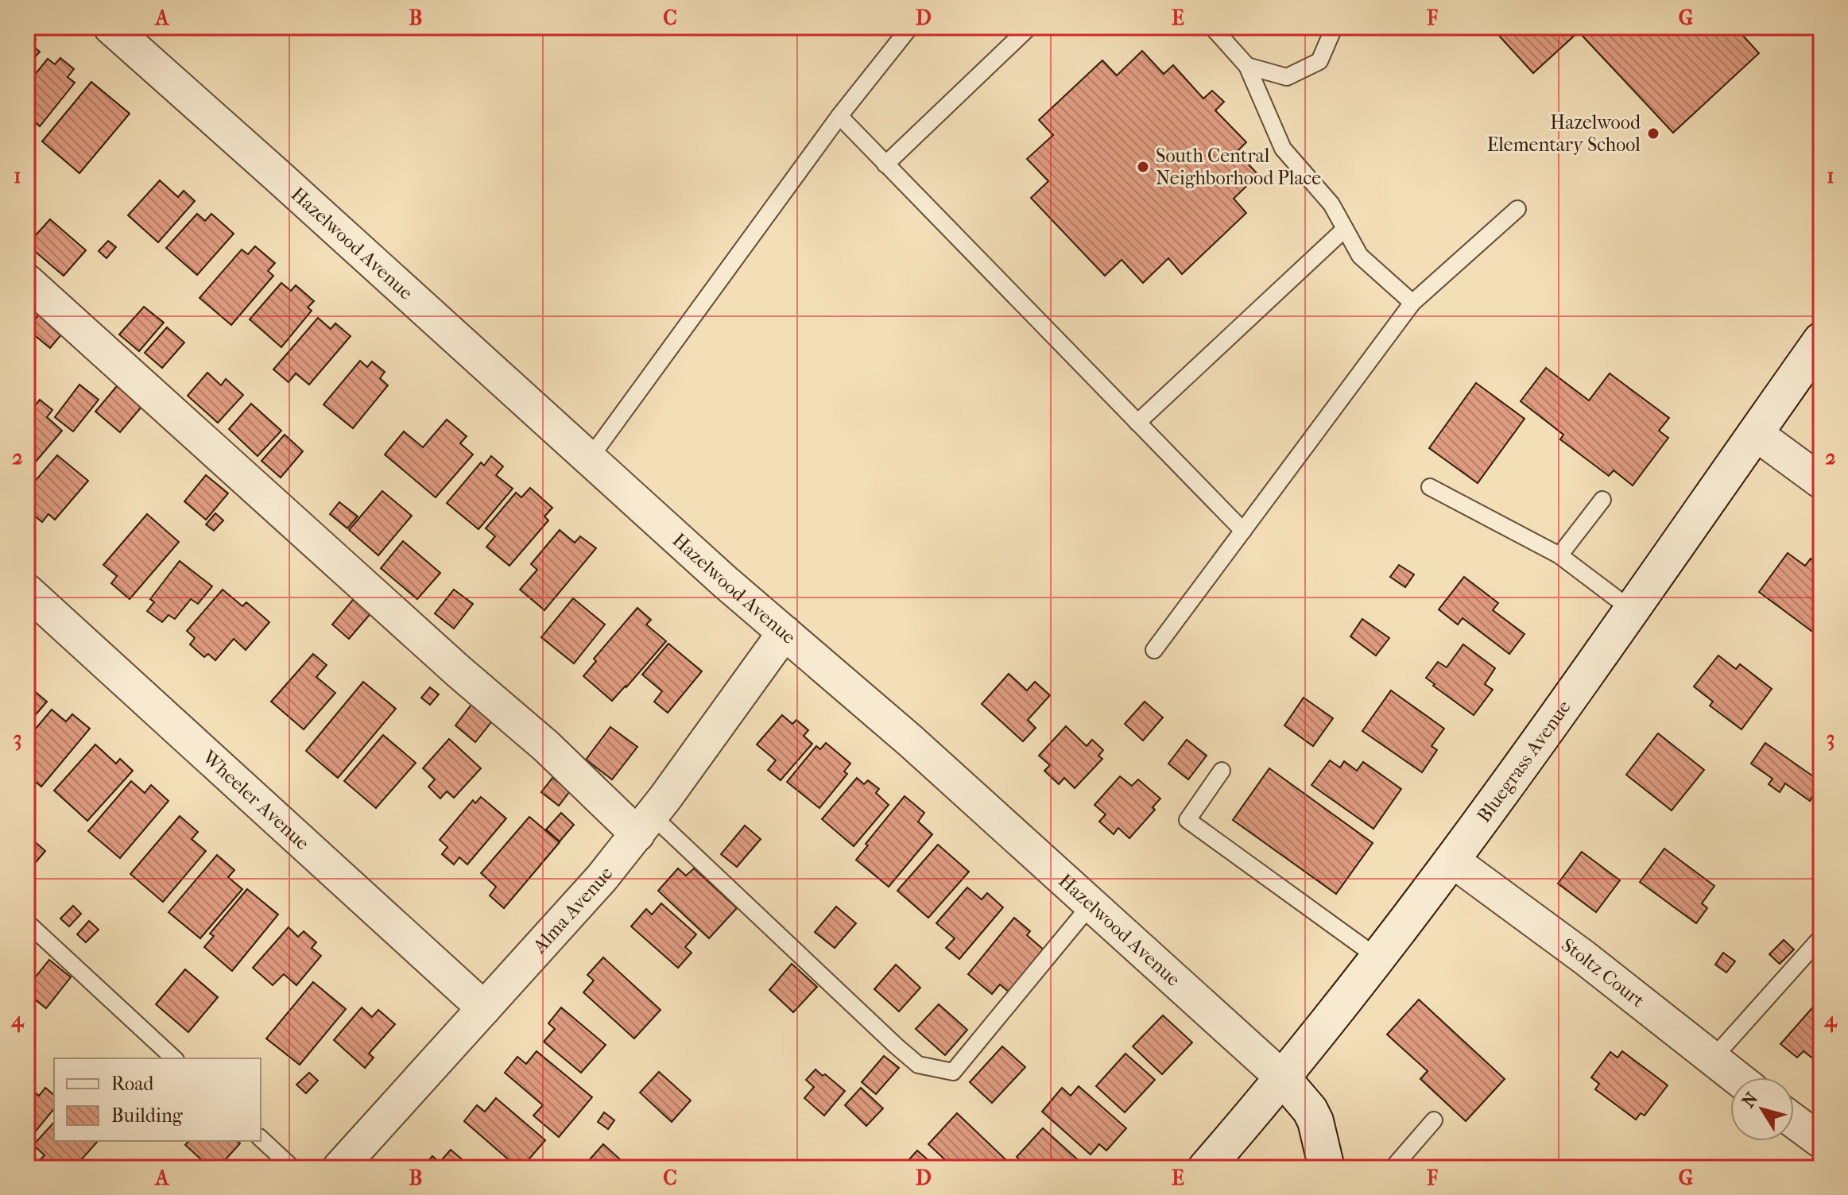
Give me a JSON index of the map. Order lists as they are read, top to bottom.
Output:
{
  "streets": {
    "street": [
      "Hazelwood Avenue",
      "Bluegrass Avenue",
      "Wheeler Avenue",
      "Alma Avenue",
      "Stoltz Court"
    ]
  },
  "crossings": [
    ["Hazelwood Avenue", "Bluegrass Avenue"],
    ["Hazelwood Avenue", "Alma Avenue"],
    ["Bluegrass Avenue", "Stoltz Court"],
    ["Wheeler Avenue", "Alma Avenue"]
  ],
  "places": ["Hazelwood Elementary School", "South Central Neighborhood Place"],
  "legend": ["Road", "Building"],
  "north": "top left",
  "grid": {
    "columns": [
      "A",
      "B",
      "C",
      "D",
      "E",
      "F",
      "G"
    ],
    "rows": [
      "1",
      "2",
      "3",
      "4"
    ]
  }
}
